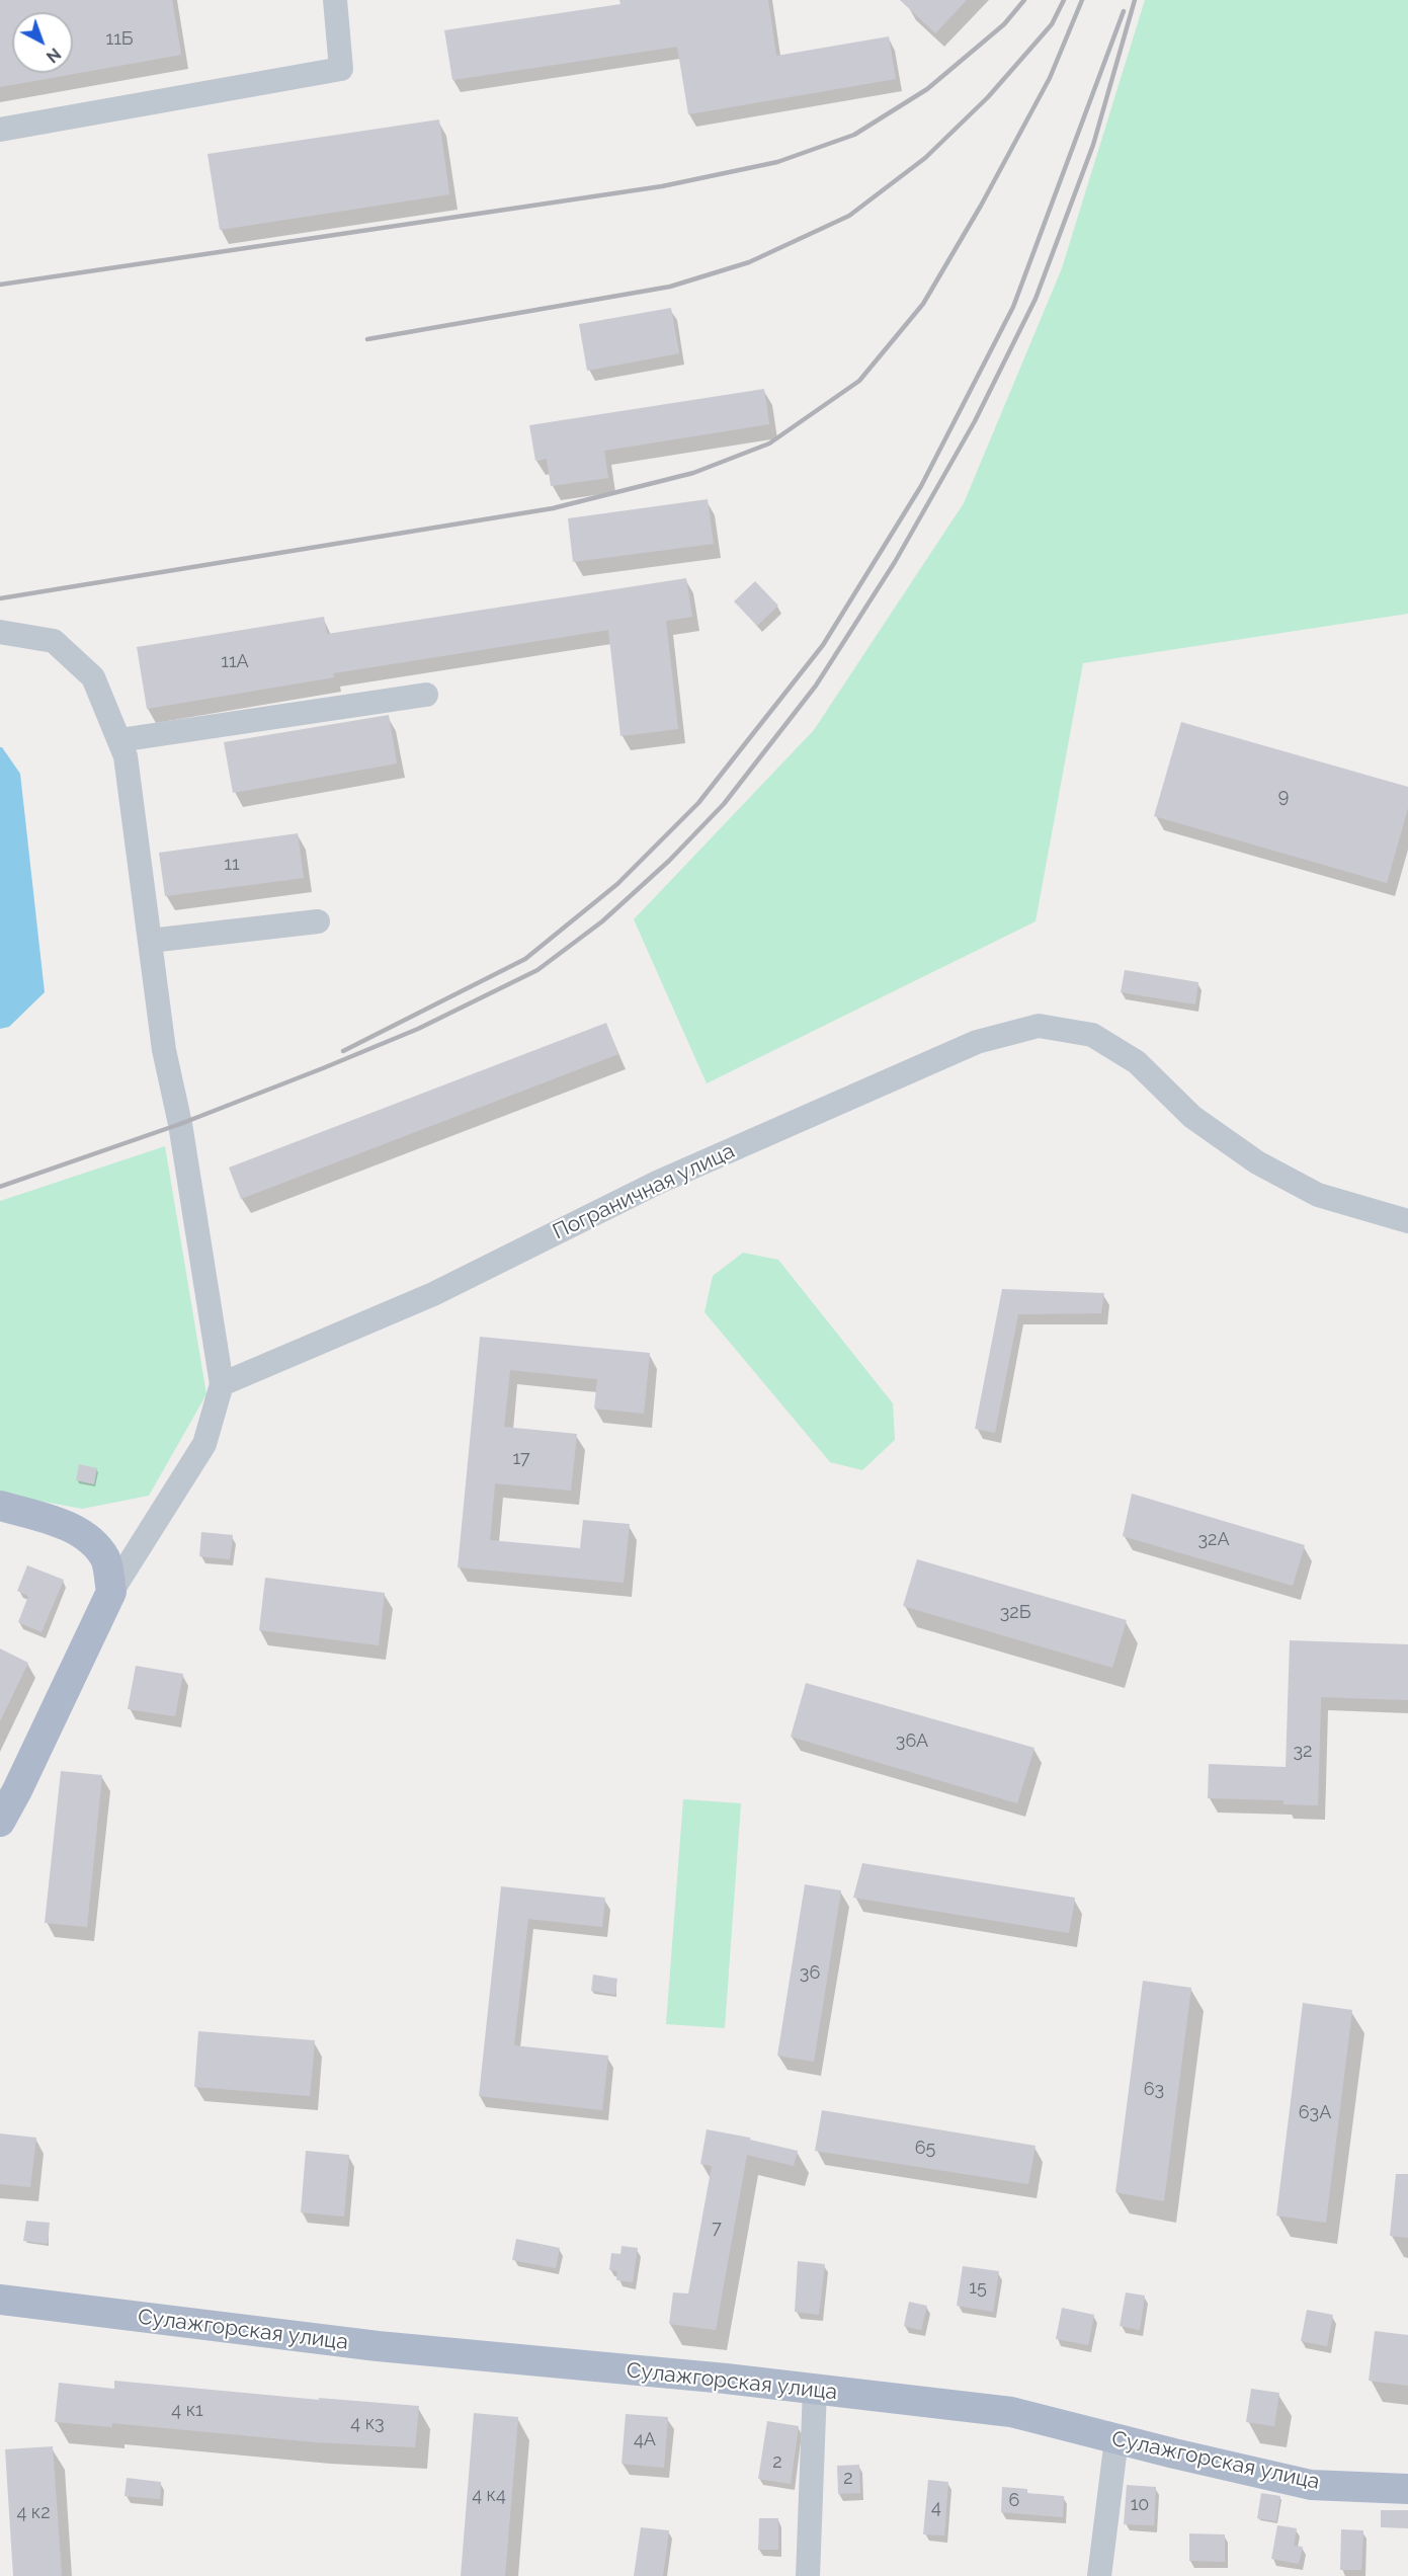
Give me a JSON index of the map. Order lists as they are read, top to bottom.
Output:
{
  "streets": {
    "main road": ["Сулажгорская улица"],
    "street": ["Пограничная улица"]
  },
  "house_numbers": [
    "11Б",
    "11А",
    "9",
    "11",
    "17",
    "32А",
    "32Б",
    "36А",
    "32",
    "36",
    "63",
    "63А",
    "65",
    "7",
    "15",
    "4 к1",
    "4 к3",
    "4А",
    "2",
    "2",
    "4 к4",
    "6",
    "10",
    "4",
    "4 к2"
  ],
  "north": "bottom right"
}
